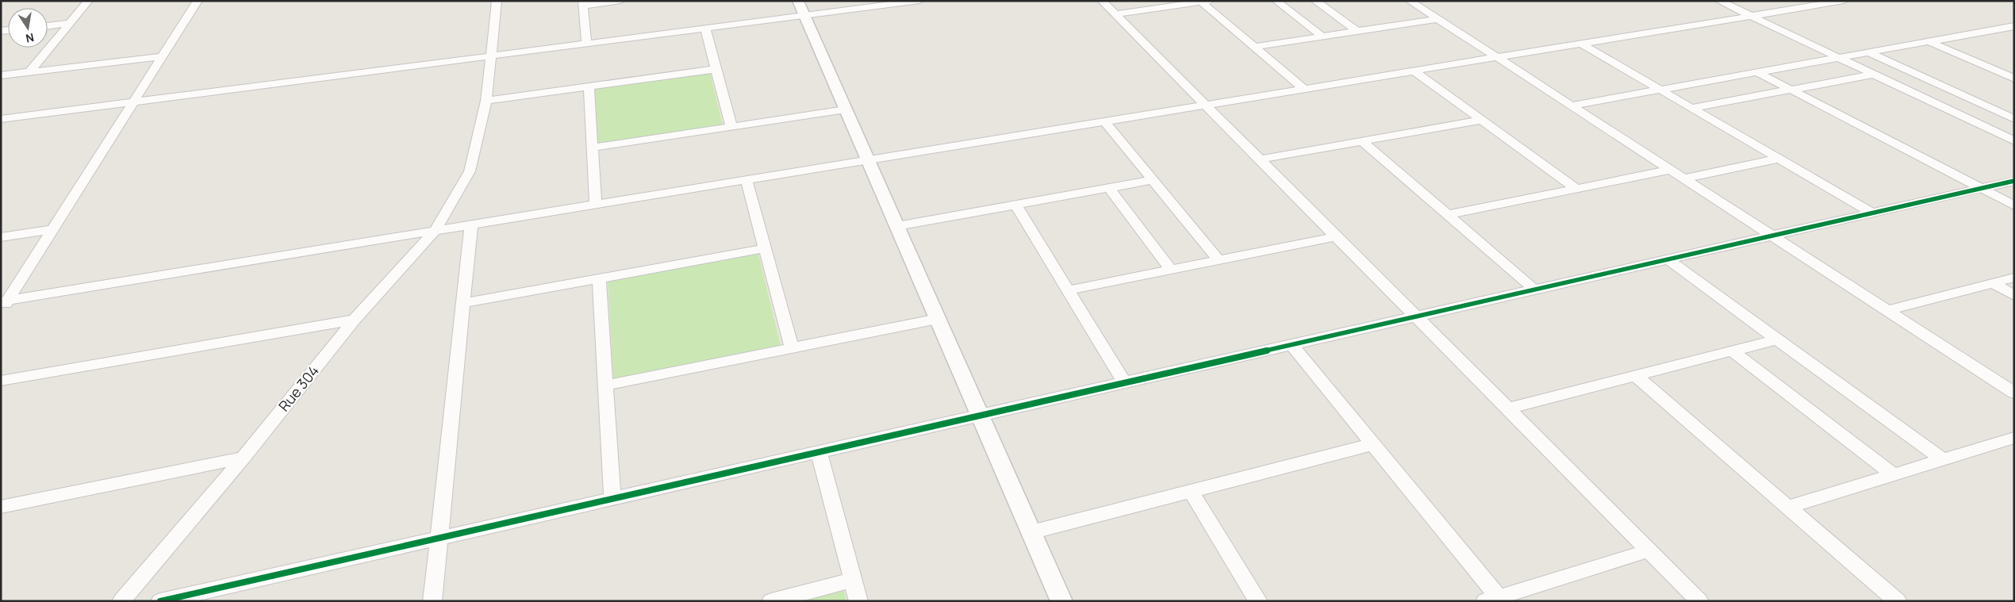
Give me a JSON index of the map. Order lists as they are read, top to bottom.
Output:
{
  "streets": {
    "street": ["Rue 304"]
  },
  "north": "bottom"
}
